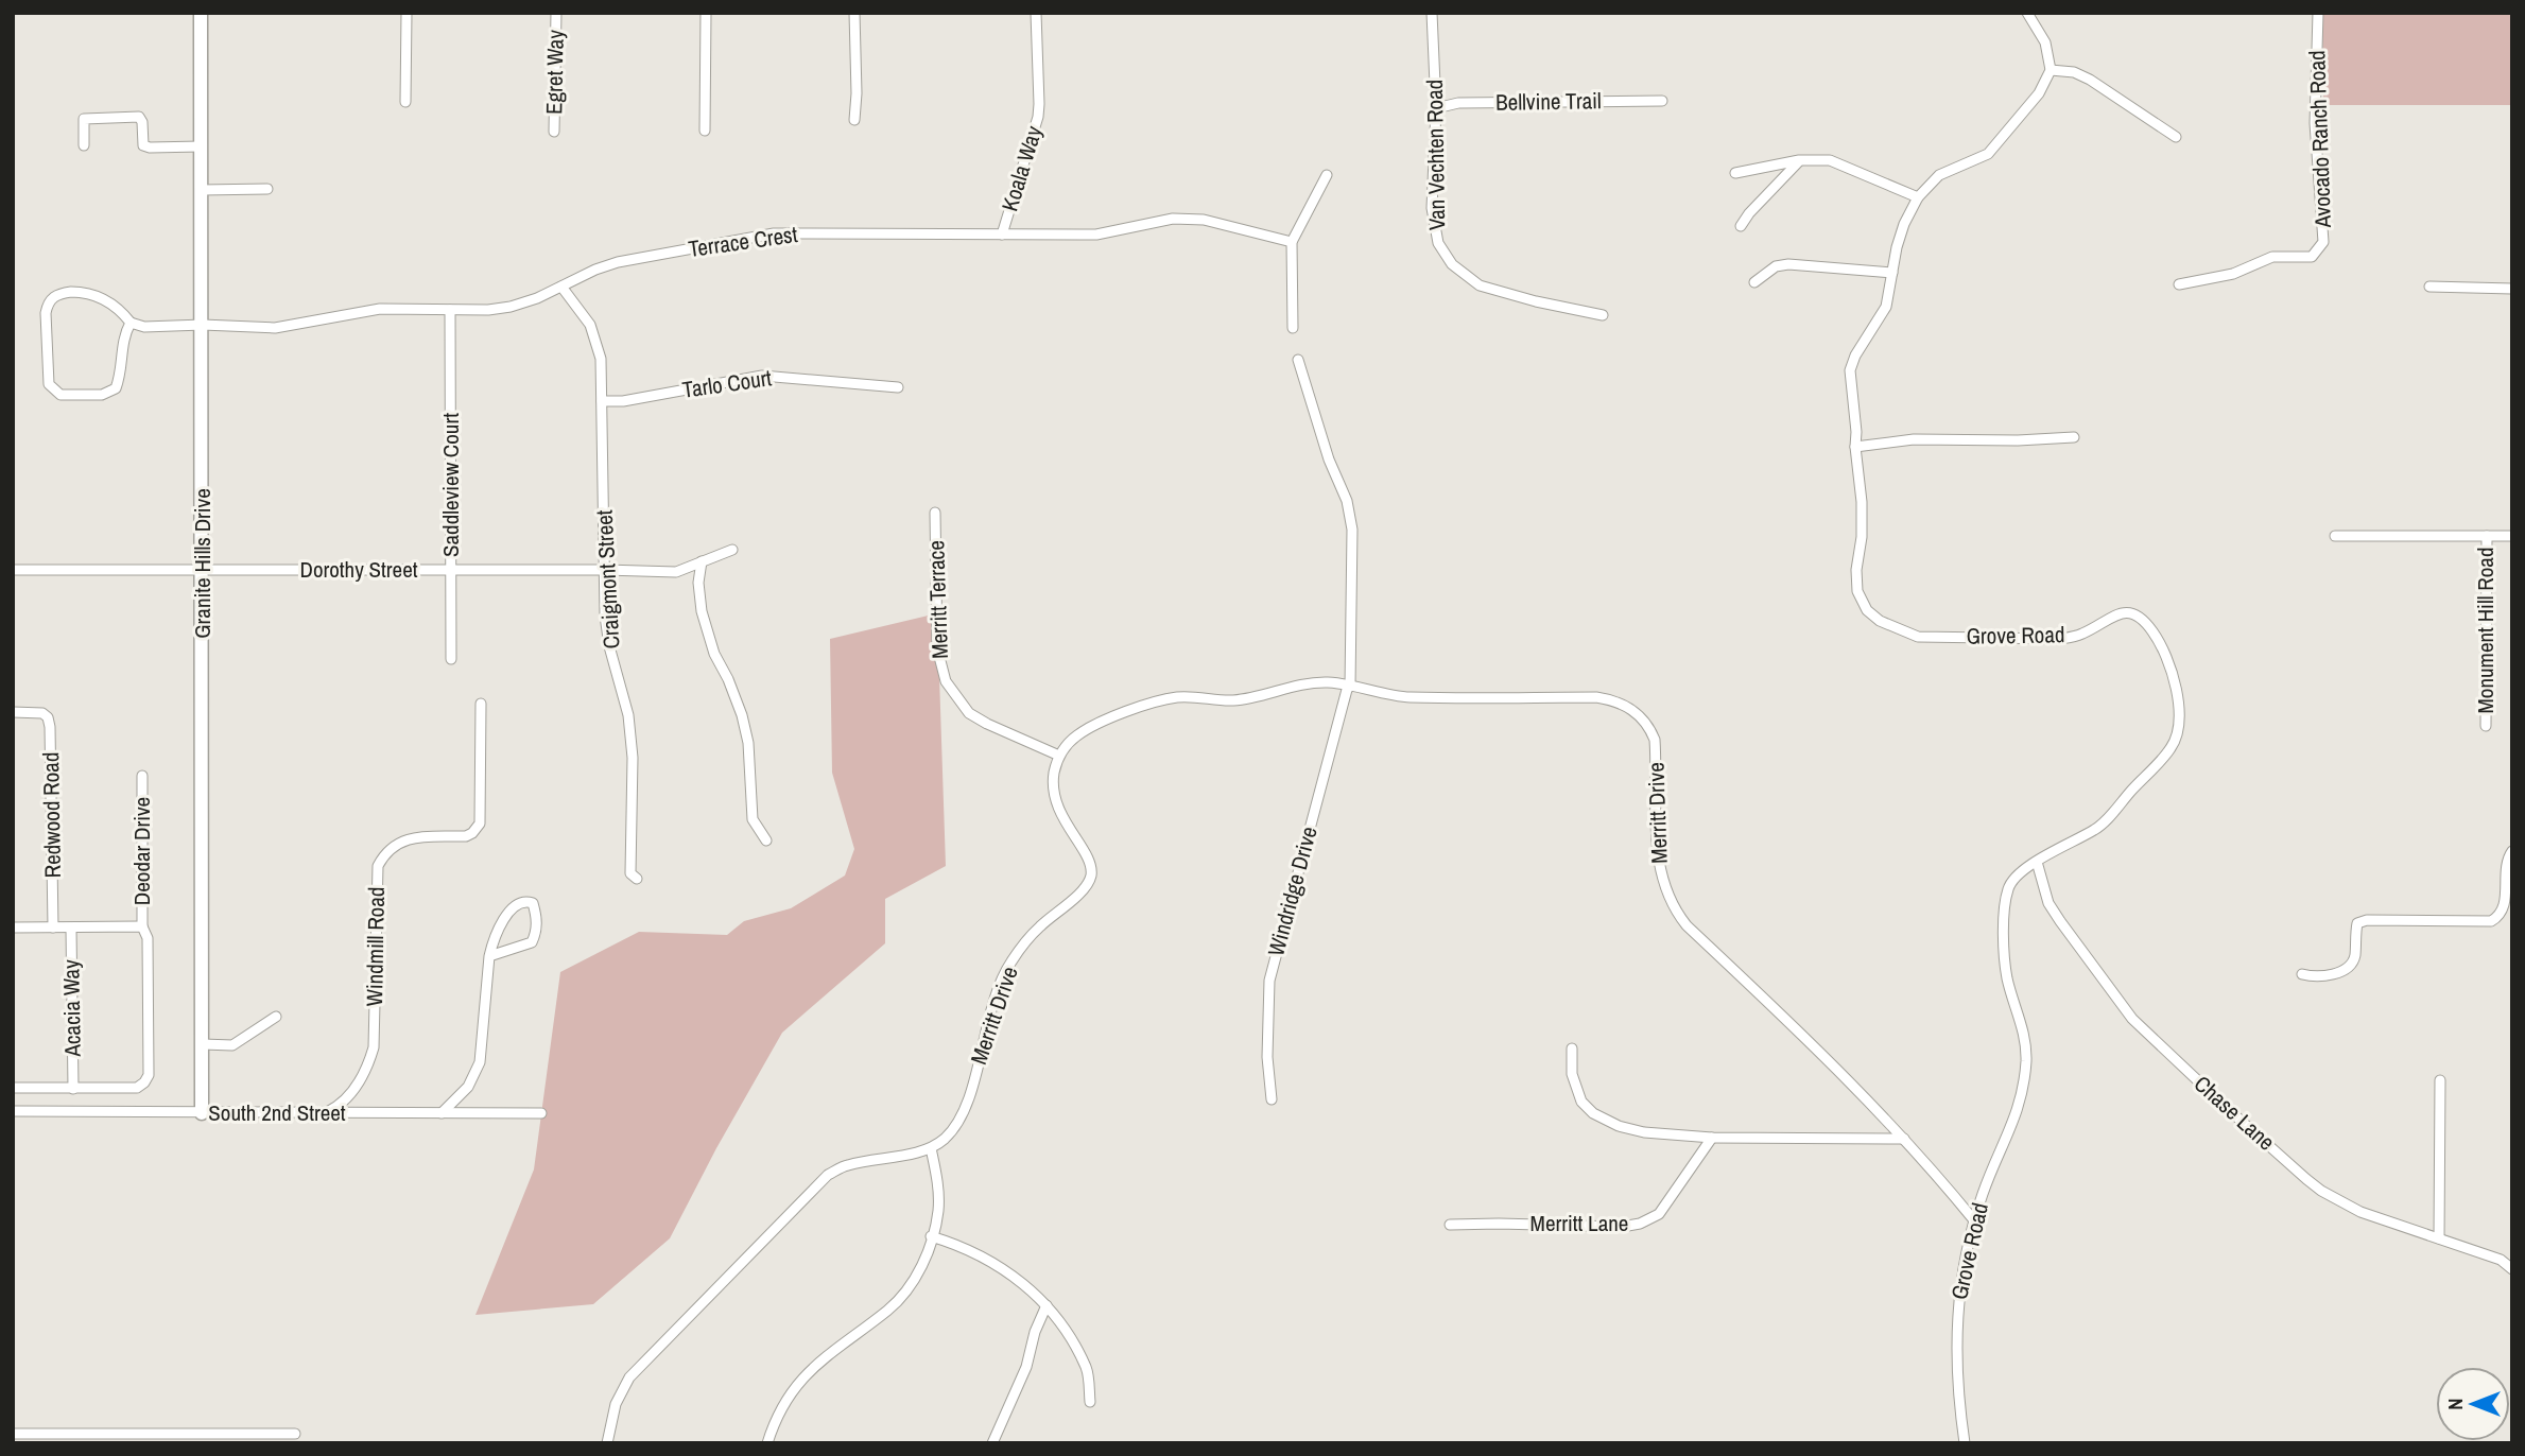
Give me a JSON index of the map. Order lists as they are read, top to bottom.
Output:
{
  "streets": {
    "street": [
      "Egret Way",
      "Bellvine Trail",
      "Avocado Ranch Road",
      "Van Vechten Road",
      "Koala Way",
      "Terrace Crest",
      "Tarlo Court",
      "Saddleview Court",
      "Granite Hills Drive",
      "Dorothy Street",
      "Craigmont Street",
      "Merritt Terrace",
      "Monument Hill Road",
      "Grove Road",
      "Merritt Drive",
      "Redwood Road",
      "Deodar Drive",
      "Windridge Drive",
      "Windmill Road",
      "Acacia Way",
      "South 2nd Street",
      "Chase Lane",
      "Merritt Lane"
    ]
  },
  "crossings": [
    ["Bellvine Trail", "Van Vechten Road"],
    ["Koala Way", "Terrace Crest"],
    ["Terrace Crest", "Saddleview Court"],
    ["Terrace Crest", "Granite Hills Drive"],
    ["Terrace Crest", "Craigmont Street"],
    ["Tarlo Court", "Craigmont Street"],
    ["Saddleview Court", "Dorothy Street"],
    ["Granite Hills Drive", "Dorothy Street"],
    ["Granite Hills Drive", "South 2nd Street"],
    ["Dorothy Street", "Craigmont Street"],
    ["Merritt Terrace", "Merritt Drive"],
    ["Grove Road", "Merritt Drive"],
    ["Grove Road", "Chase Lane"],
    ["Merritt Drive", "Windridge Drive"],
    ["Deodar Drive", "Acacia Way"],
    ["Windmill Road", "South 2nd Street"]
  ],
  "north": "left"
}
